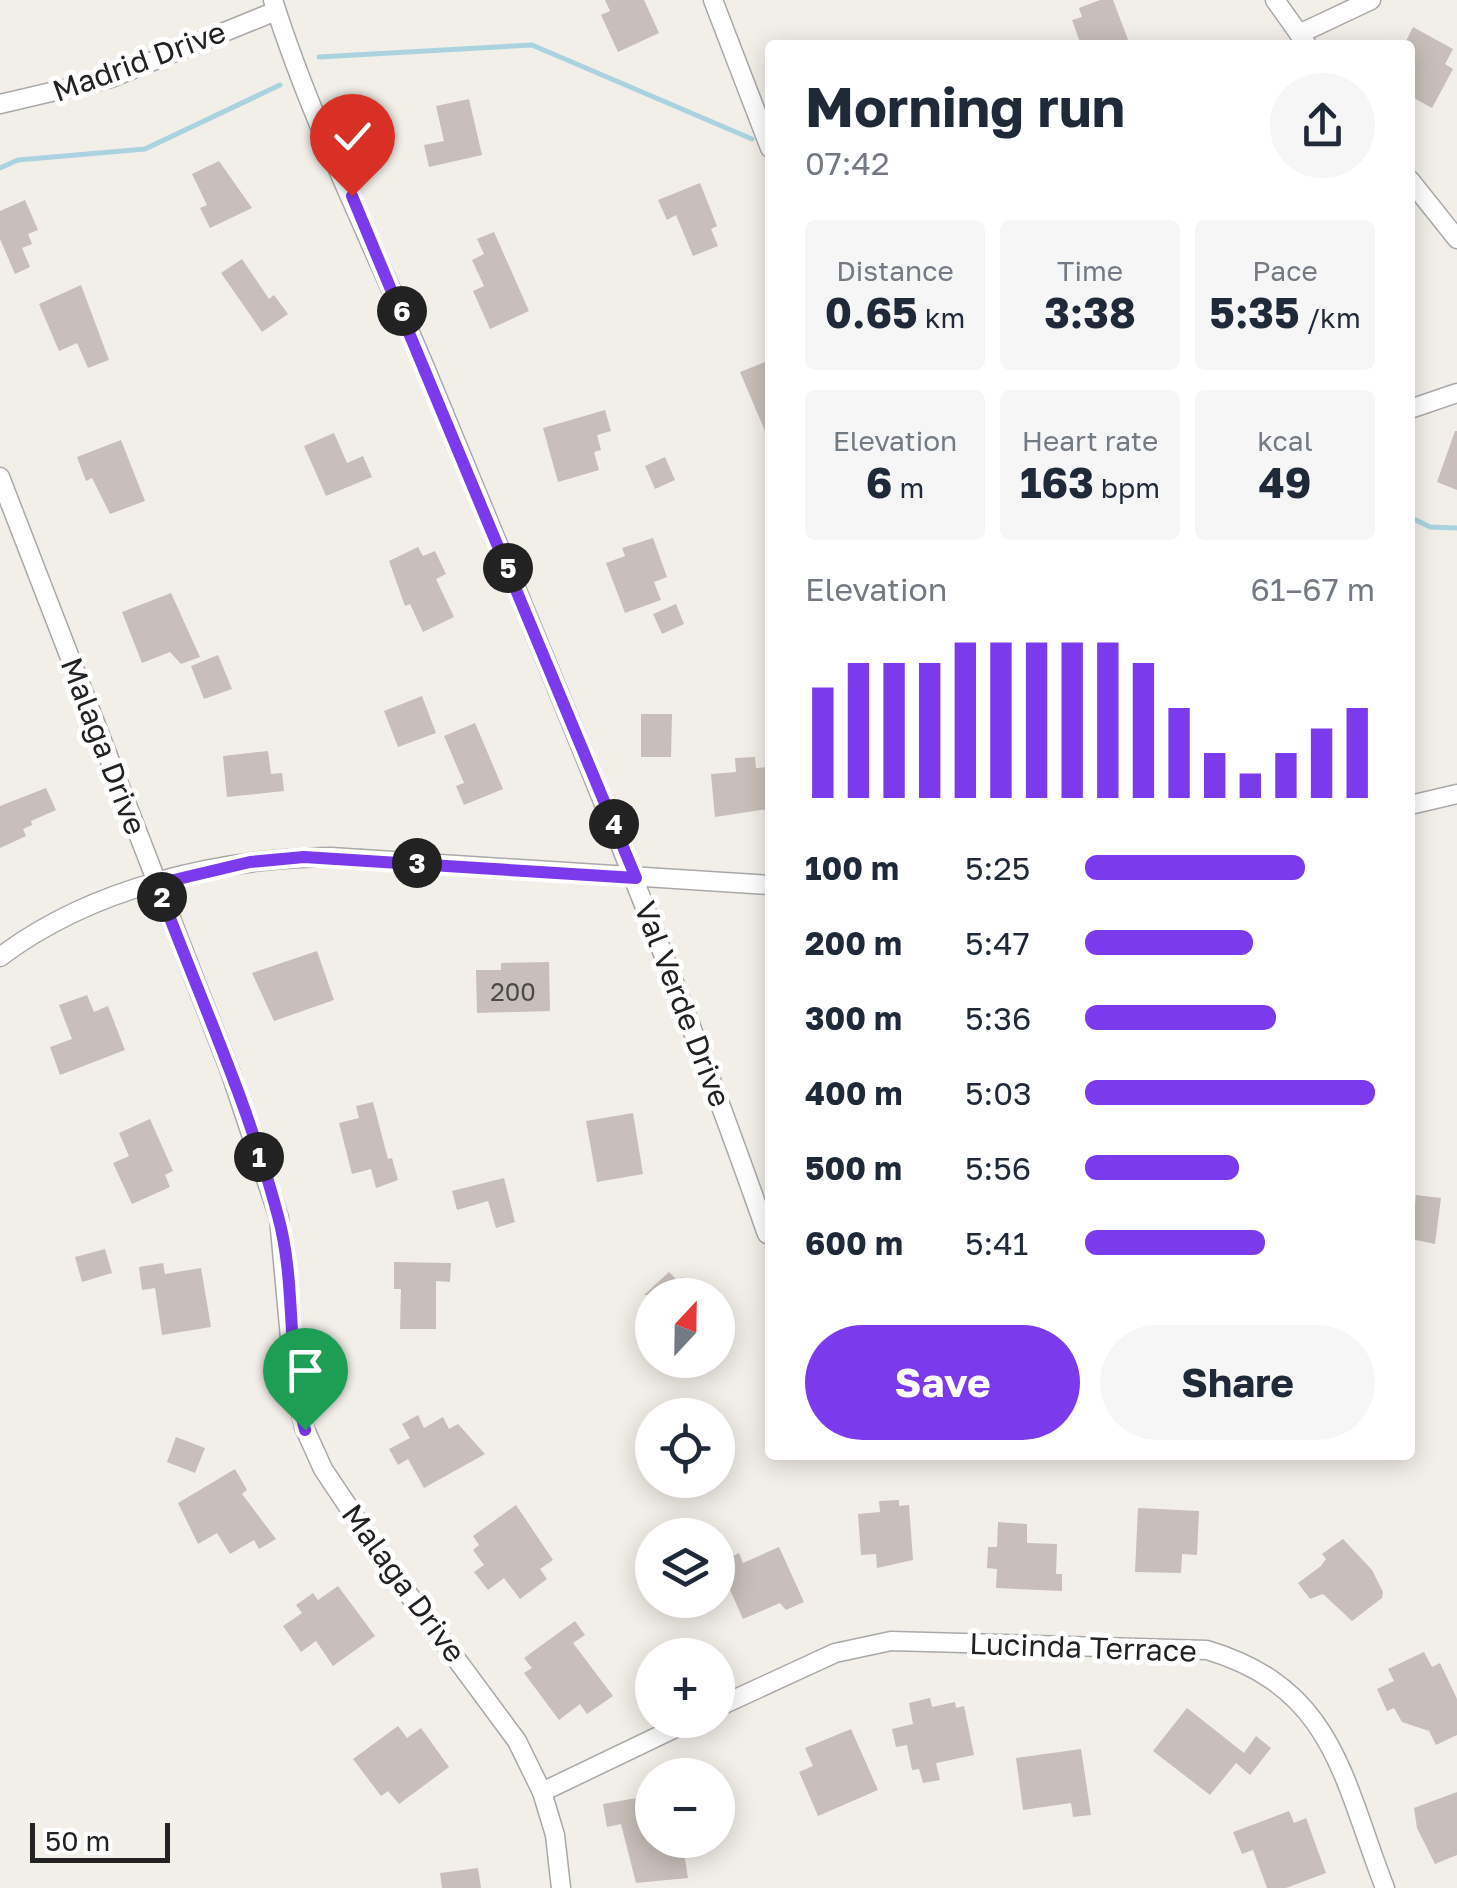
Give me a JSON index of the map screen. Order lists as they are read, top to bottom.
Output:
{
  "streets": {
    "street": [
      "Madrid Drive",
      "Malaga Drive",
      "Val Verde Drive",
      "Lucinda Terrace"
    ]
  },
  "crossings": [
    ["Madrid Drive", "Val Verde Drive"]
  ],
  "house_numbers": ["200"],
  "scale_bar": "50 m",
  "north": "top",
  "page": {
    "heading": ["Morning run", "07:42"],
    "stats": [
      ["Distance", "0.65 km"],
      ["Time", "3:38"],
      ["Pace", "5:35 /km"],
      ["Elevation", "6 m"],
      ["Heart rate", "163 bpm"],
      ["kcal", "49"]
    ],
    "pins": [
      "6",
      "5",
      "4",
      "3",
      "2",
      "1"
    ],
    "chart": ["Elevation", "61–67 m"],
    "list": [
      {
        "name": "100 m",
        "note": "5:25"
      },
      {
        "name": "200 m",
        "note": "5:47"
      },
      {
        "name": "300 m",
        "note": "5:36"
      },
      {
        "name": "400 m",
        "note": "5:03"
      },
      {
        "name": "500 m",
        "note": "5:56"
      },
      {
        "name": "600 m",
        "note": "5:41"
      }
    ],
    "map_buttons": ["+", "−"],
    "buttons": ["Save", "Share"],
    "scale": "50 m"
  }
}
